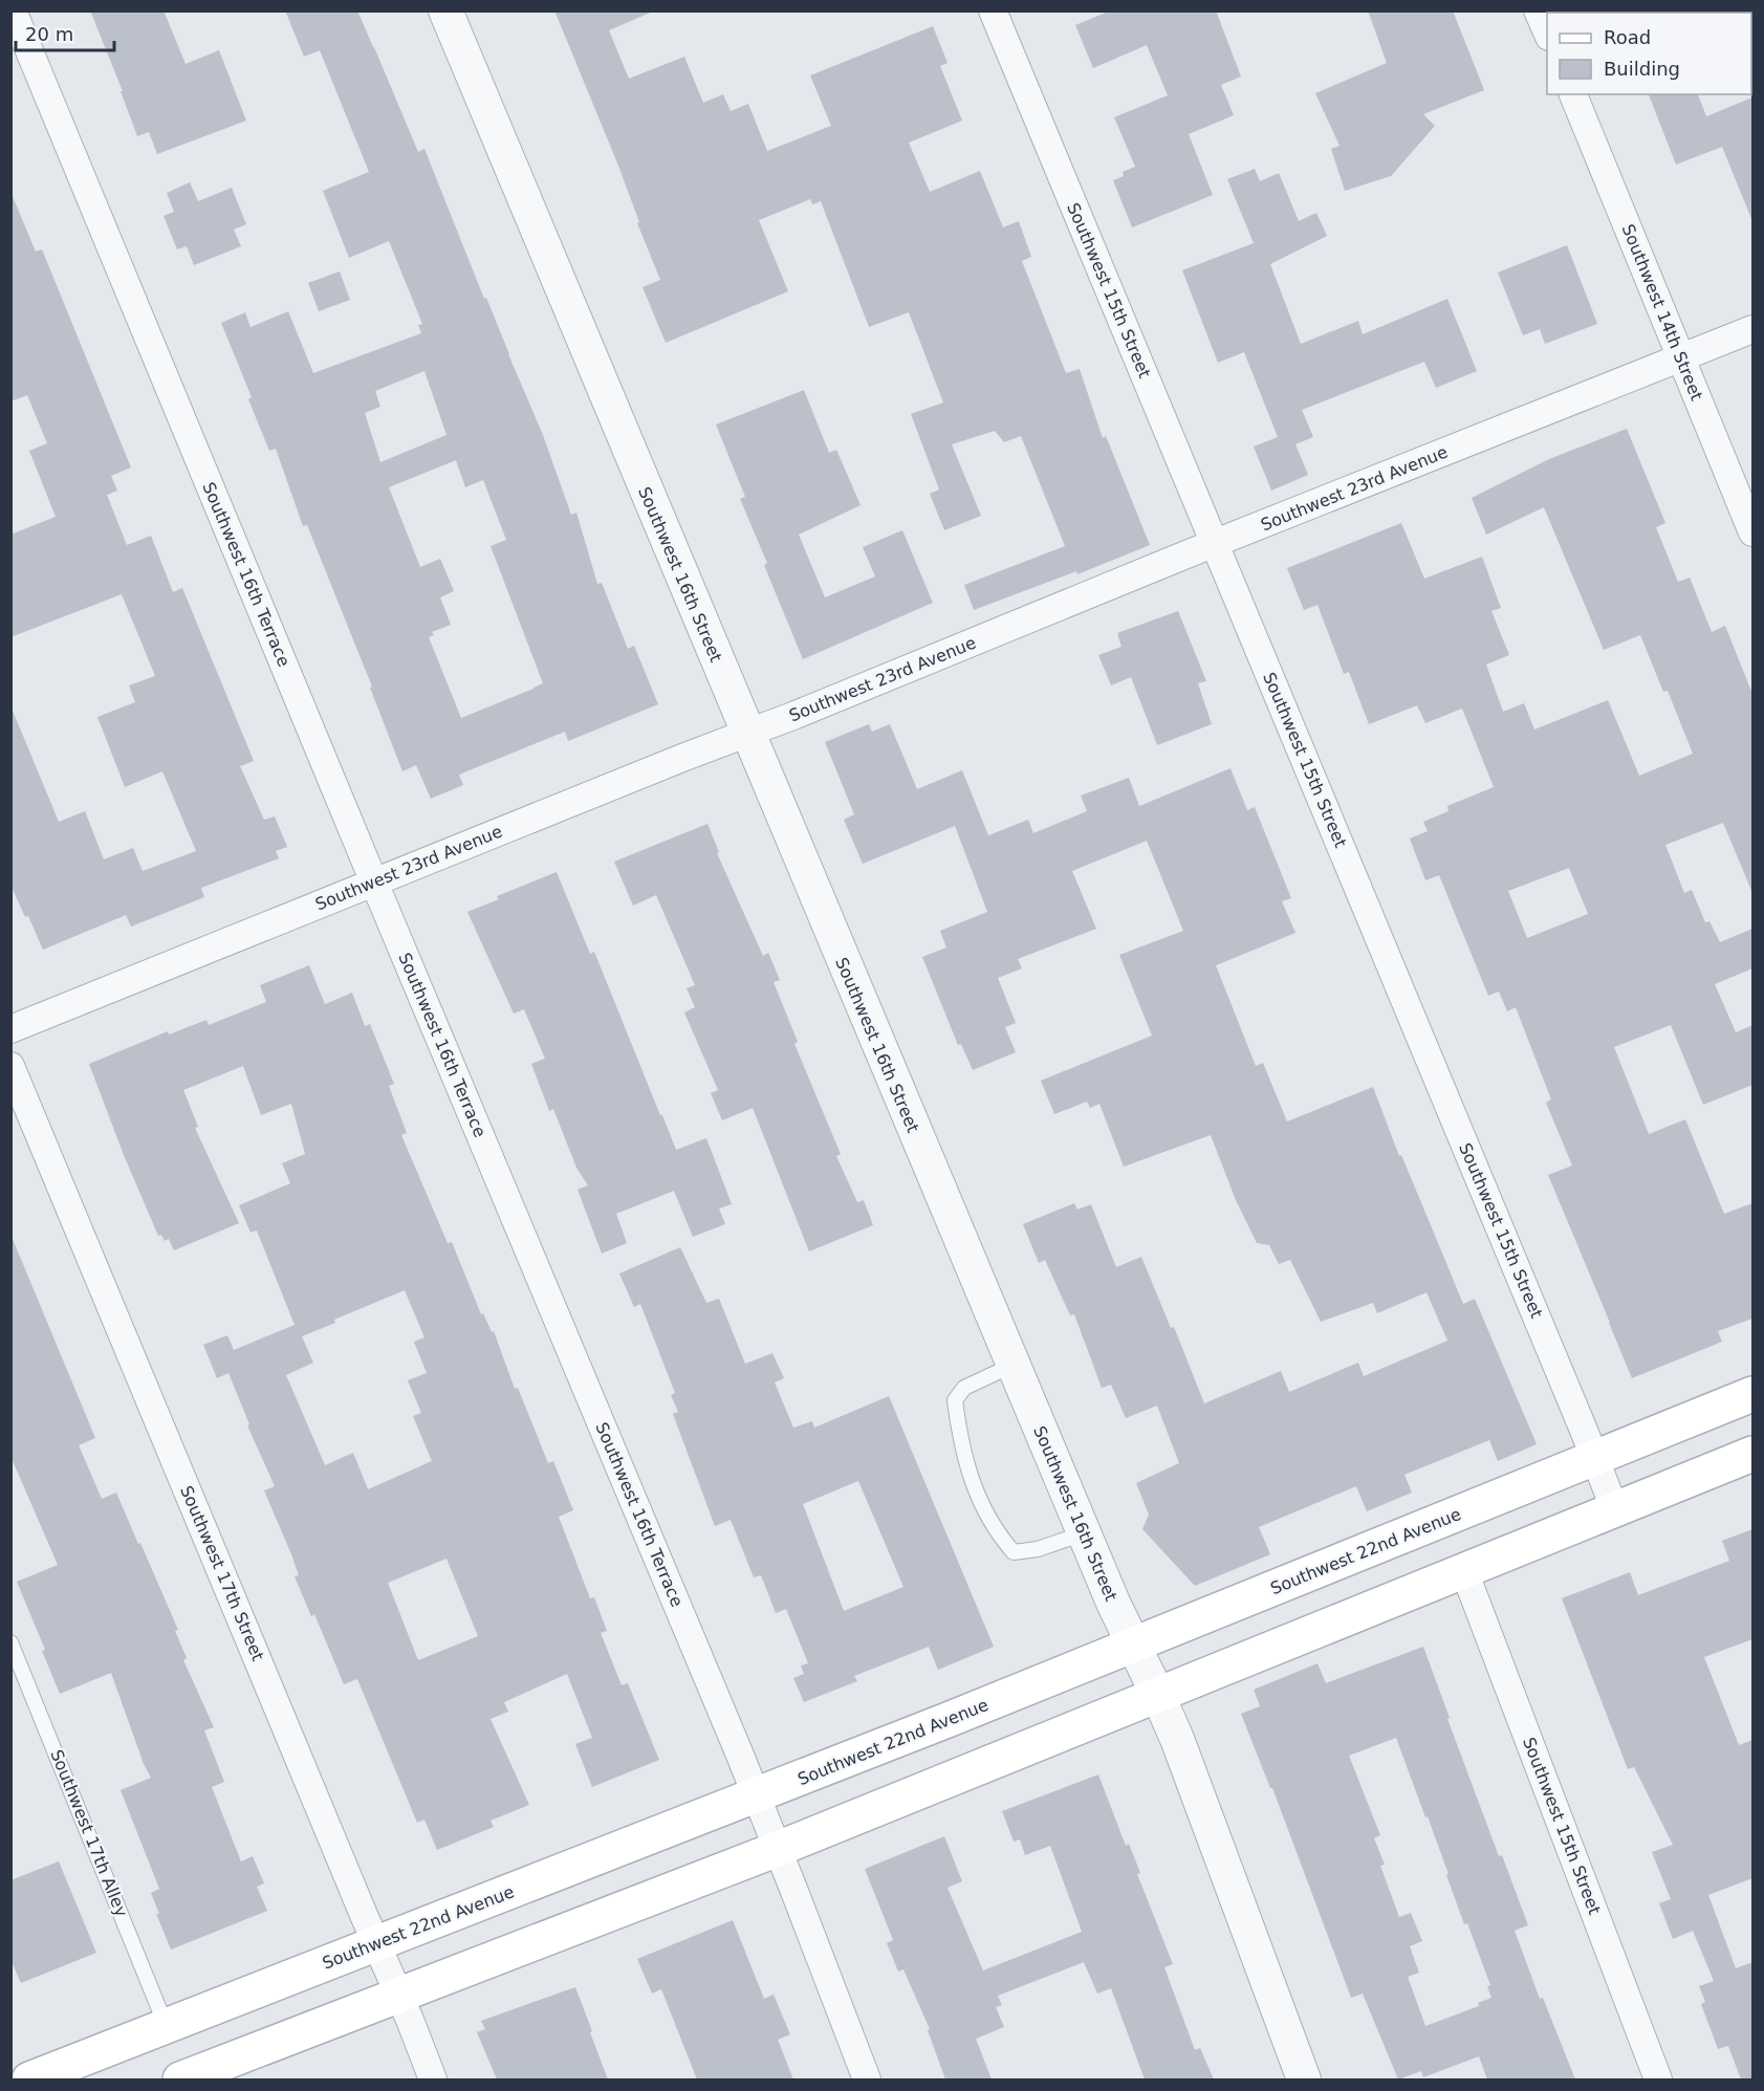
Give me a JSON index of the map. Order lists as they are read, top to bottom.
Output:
{
  "streets": {
    "main road": ["Southwest 22nd Avenue"],
    "street": [
      "Southwest 15th Street",
      "Southwest 14th Street",
      "Southwest 23rd Avenue",
      "Southwest 16th Terrace",
      "Southwest 16th Street",
      "Southwest 17th Street"
    ],
    "lane": ["Southwest 17th Alley"]
  },
  "crossings": [
    ["Southwest 15th Street", "Southwest 23rd Avenue"],
    ["Southwest 15th Street", "Southwest 22nd Avenue"],
    ["Southwest 14th Street", "Southwest 23rd Avenue"],
    ["Southwest 23rd Avenue", "Southwest 16th Terrace"],
    ["Southwest 23rd Avenue", "Southwest 16th Street"],
    ["Southwest 16th Terrace", "Southwest 22nd Avenue"],
    ["Southwest 16th Street", "Southwest 22nd Avenue"],
    ["Southwest 22nd Avenue", "Southwest 17th Street"],
    ["Southwest 22nd Avenue", "Southwest 17th Alley"]
  ],
  "legend": ["Road", "Building"],
  "scale_bar": "20 m"
}
